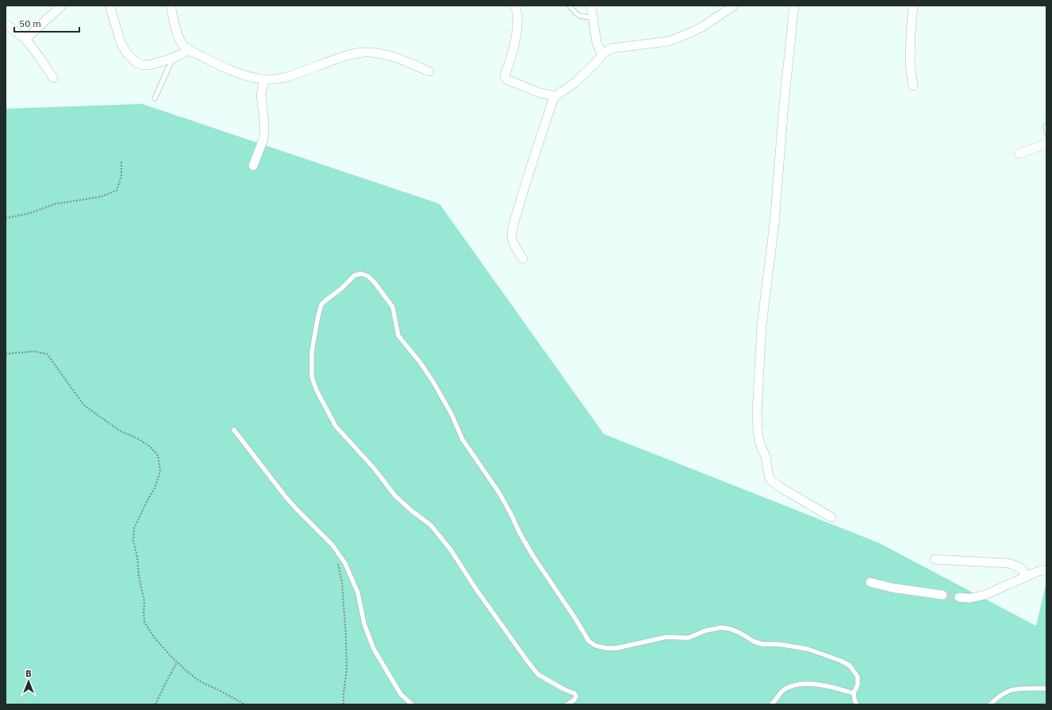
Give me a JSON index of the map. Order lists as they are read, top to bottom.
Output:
{
  "scale_bar": "50 m",
  "north": "top"
}
